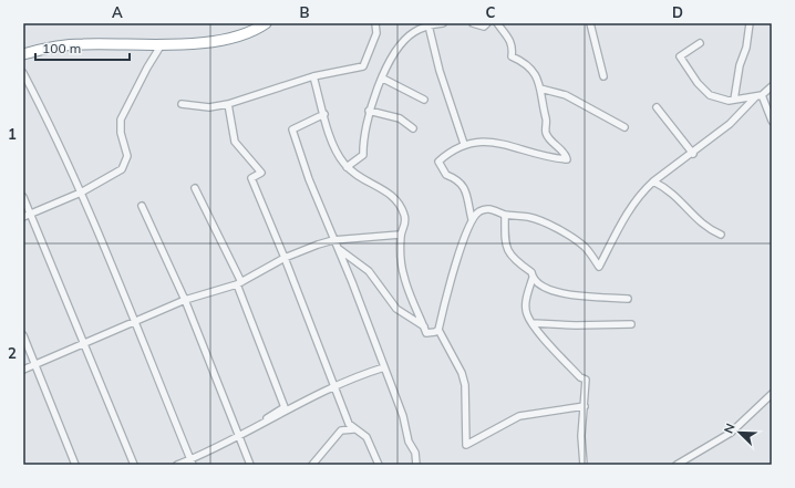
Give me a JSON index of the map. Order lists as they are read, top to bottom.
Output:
{
  "scale_bar": "100 m",
  "north": "top left",
  "grid": {
    "columns": [
      "A",
      "B",
      "C",
      "D"
    ],
    "rows": ["1", "2"]
  }
}
